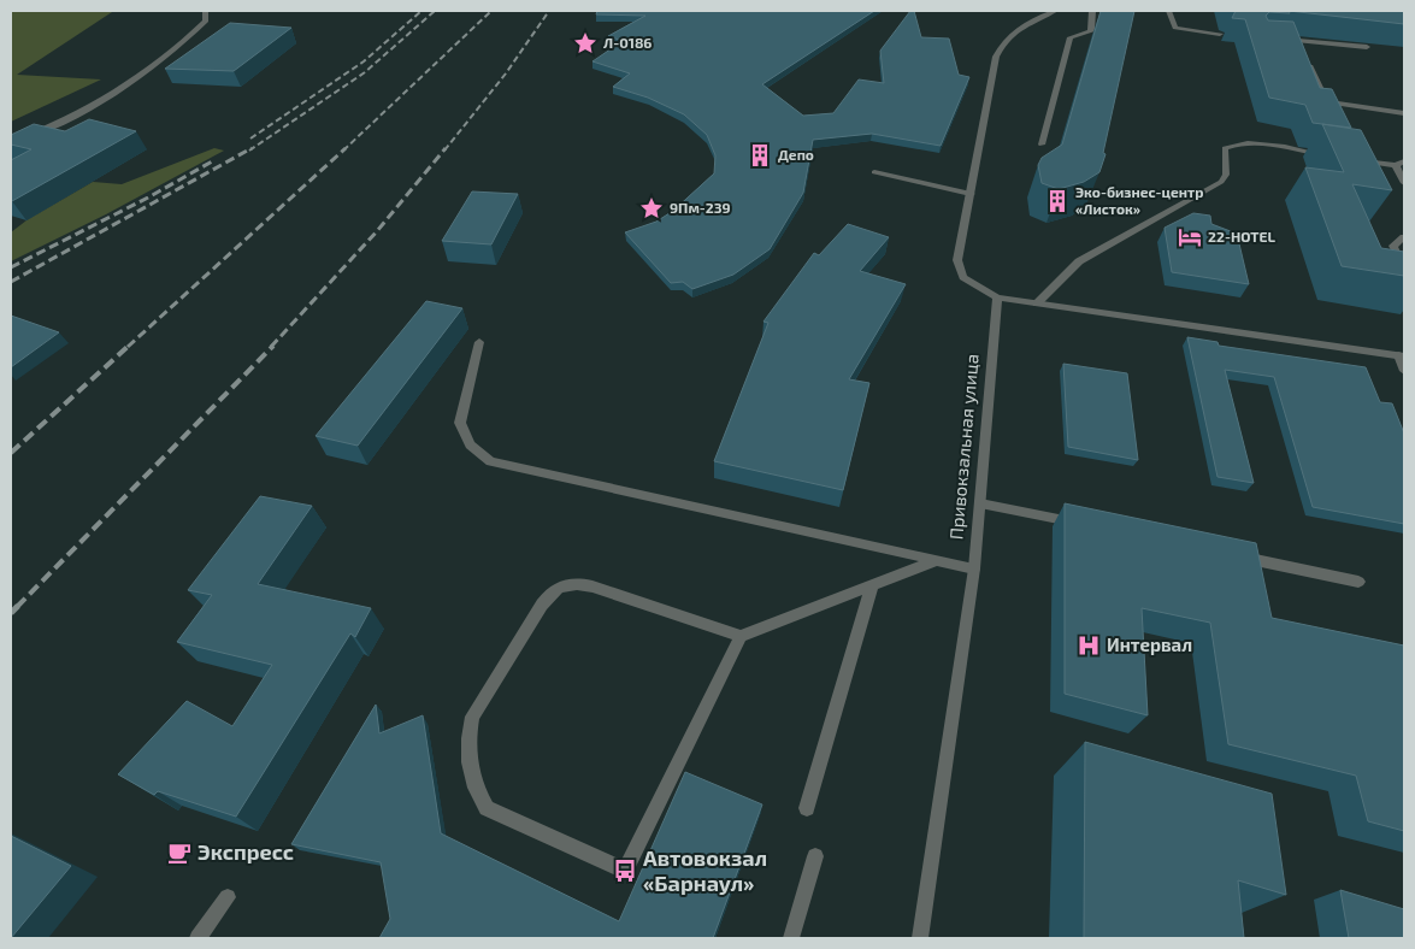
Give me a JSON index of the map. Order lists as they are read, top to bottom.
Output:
{
  "streets": {
    "street": ["Привокзальная улица"]
  },
  "places": {
    "place": ["Л-0186", "9Пм-239"],
    "building": ["Депо", "Эко-бизнес-центр «Листок»"],
    "hotel": ["22-HOTEL"],
    "hospital": ["Интервал"],
    "cafe": ["Экспресс"],
    "bus stop": ["Автовокзал «Барнаул»"]
  }
}
